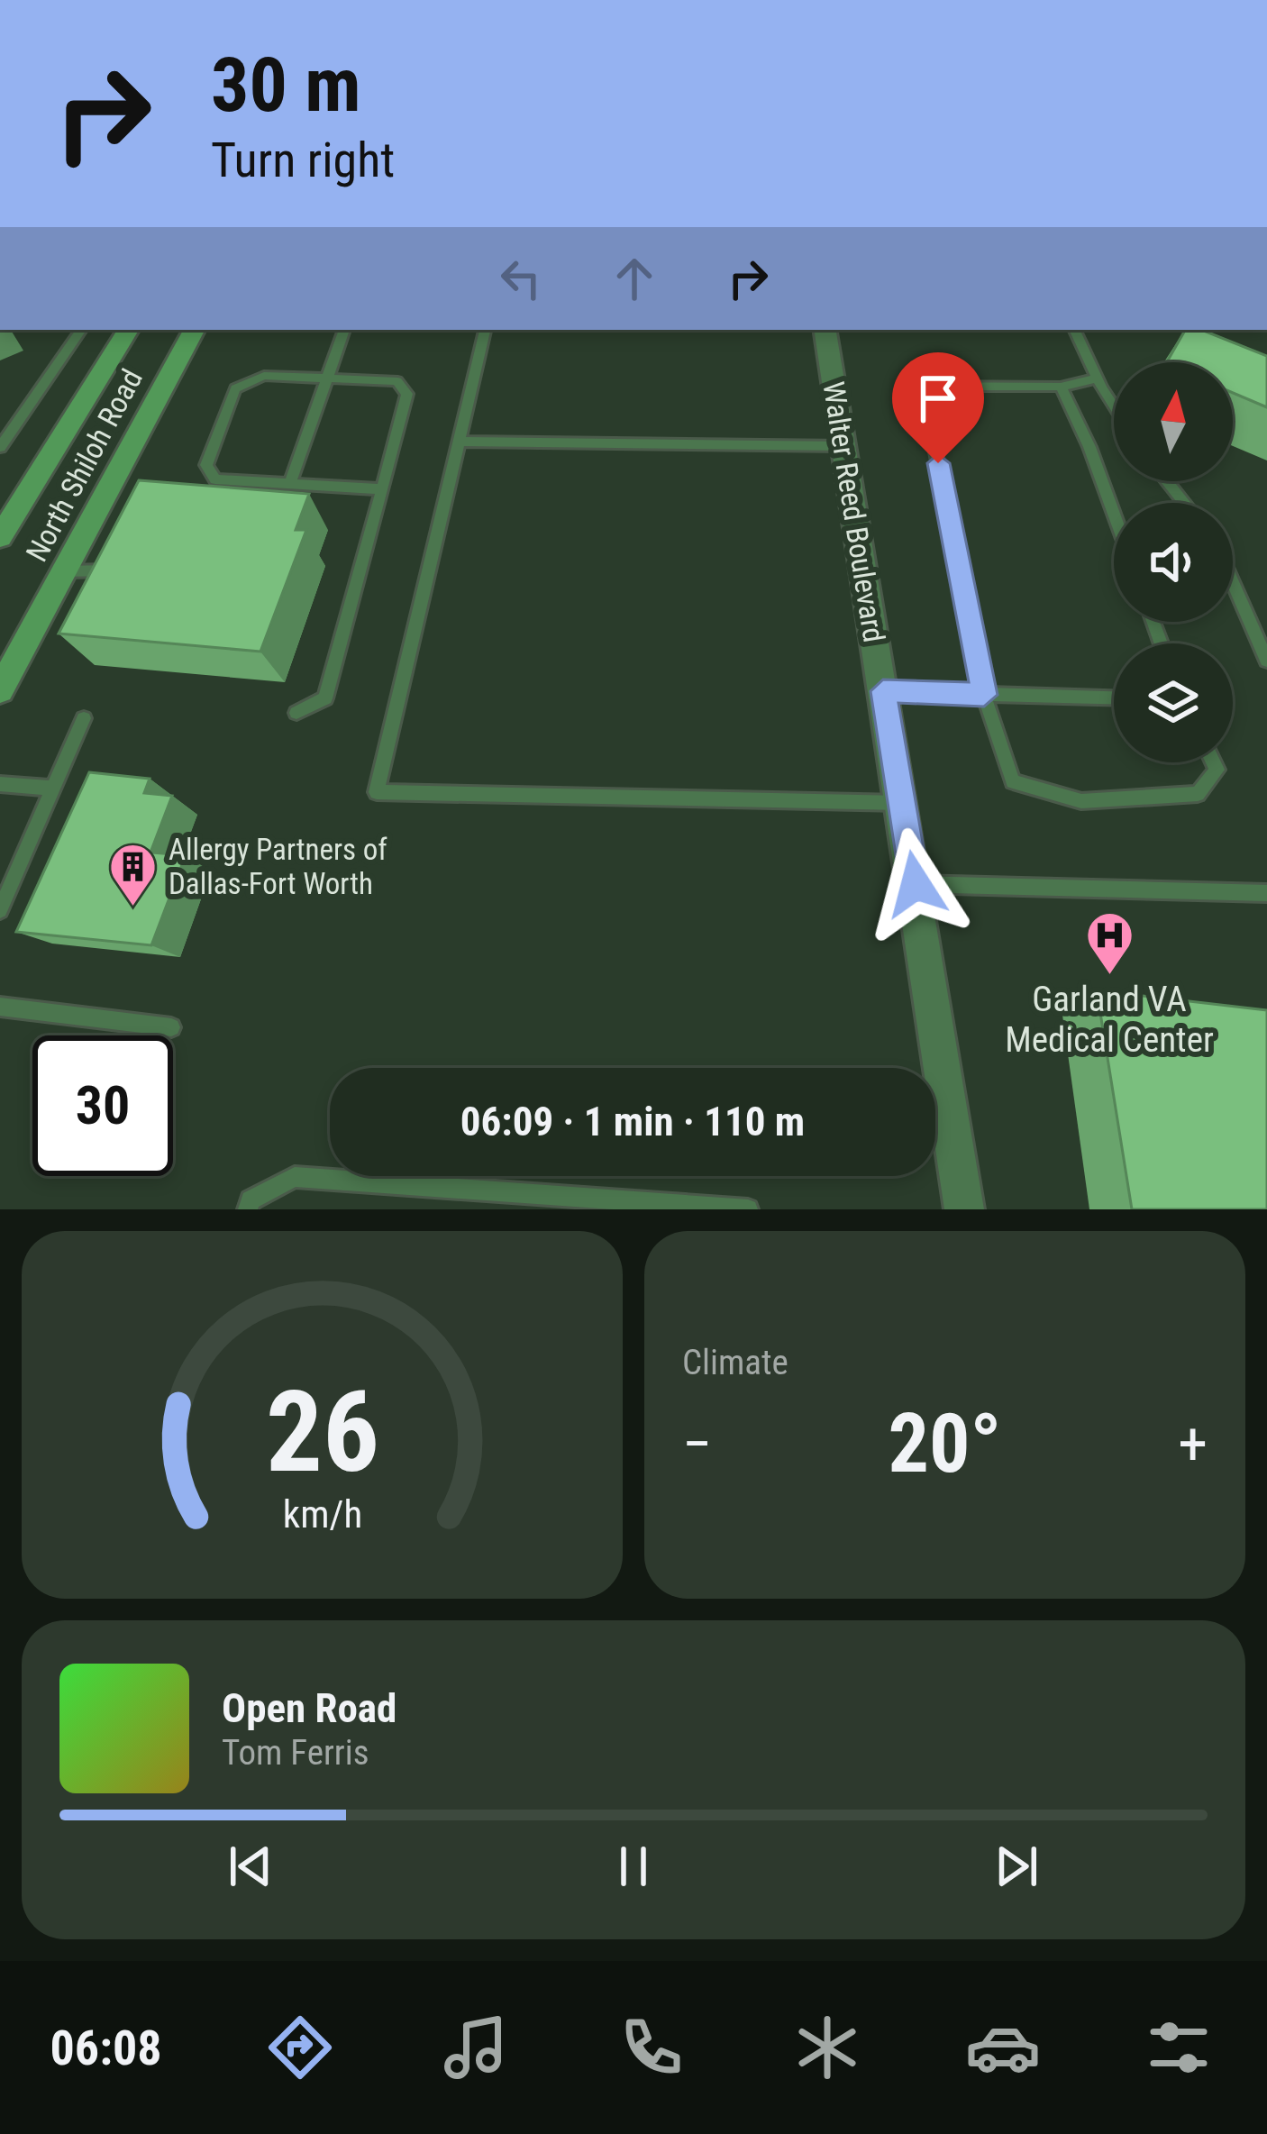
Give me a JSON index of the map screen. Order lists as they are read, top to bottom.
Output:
{
  "streets": {
    "main road": ["North Shiloh Road"],
    "street": ["Walter Reed Boulevard"]
  },
  "places": {
    "building": ["Allergy Partners of Dallas-Fort Worth"],
    "hospital": ["Garland VA Medical Center"]
  },
  "north": "top",
  "page": {
    "turn": ["30 m", "Turn right"],
    "limit": "30",
    "trip": "06:09 · 1 min · 110 m",
    "tile": "Climate",
    "heat": ["−", "20°", "+"],
    "song": ["Open Road", "Tom Ferris"],
    "tabs": "06:08",
    "gauge": ["26", "km/h"]
  }
}
